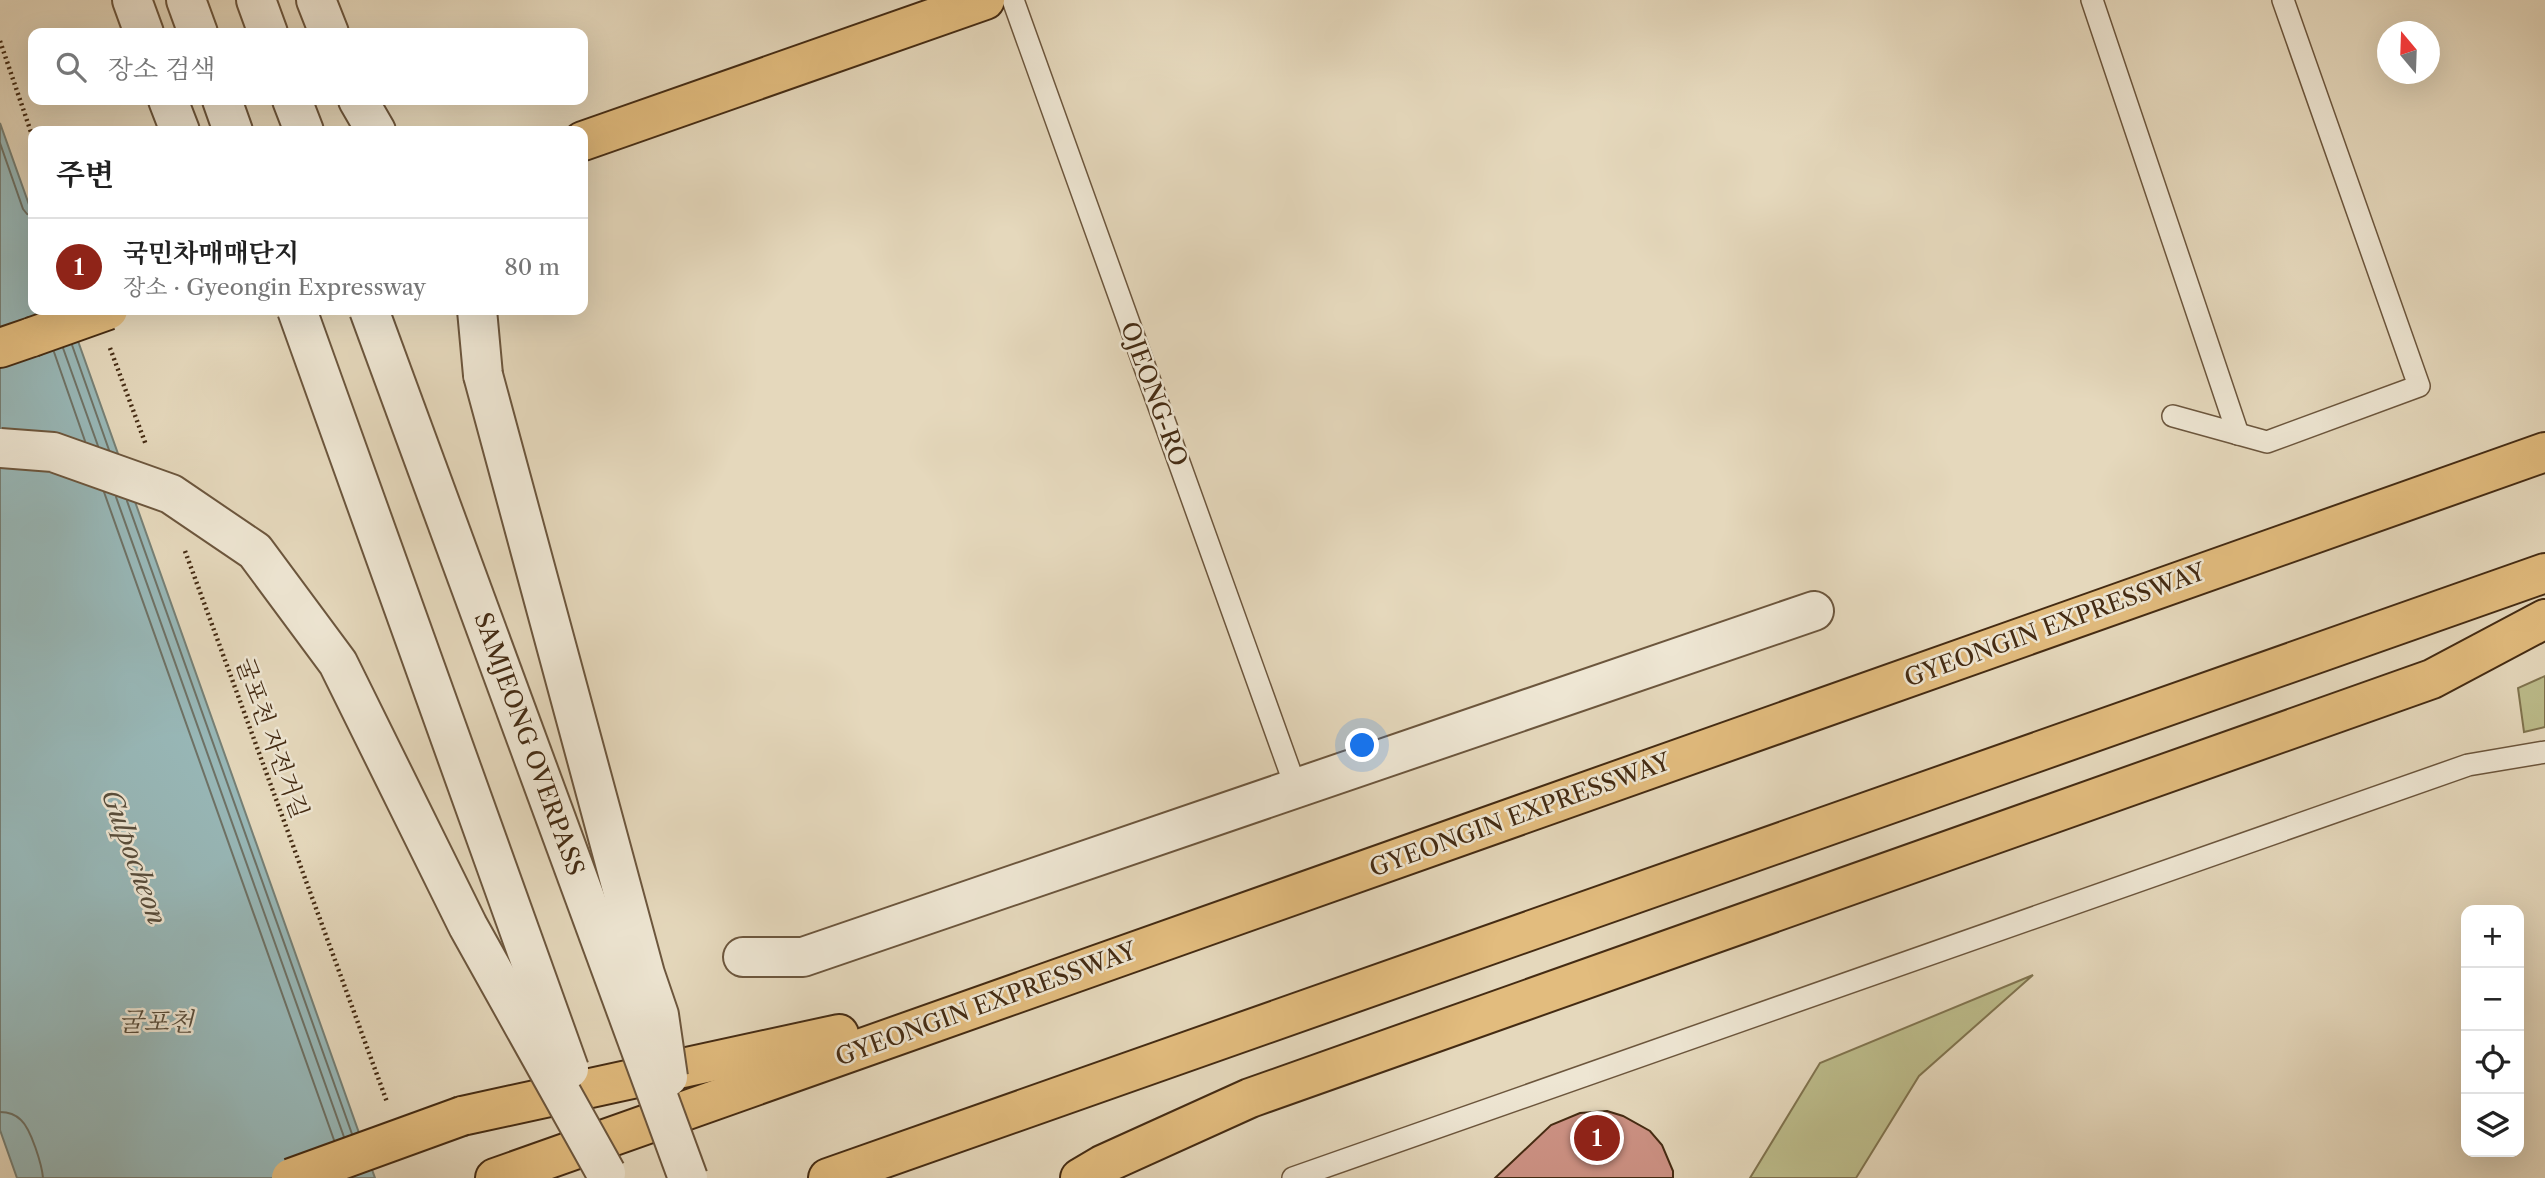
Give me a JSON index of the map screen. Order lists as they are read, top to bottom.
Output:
{
  "streets": {
    "main road": ["GYEONGIN EXPRESSWAY"],
    "street": ["SAMJEONG OVERPASS"],
    "lane": ["OJEONG-RO"],
    "path": ["굴포천 자전거길"]
  },
  "water": ["Gulpocheon", "굴포천"],
  "north": "top",
  "page": {
    "search": "장소 검색",
    "heading": "주변",
    "list": [
      {
        "mark": "1",
        "name": "국민차매매단지",
        "note": "장소 · Gyeongin Expressway",
        "value": "80 m"
      }
    ],
    "map_buttons": ["+", "−"],
    "pins": "1"
  }
}
